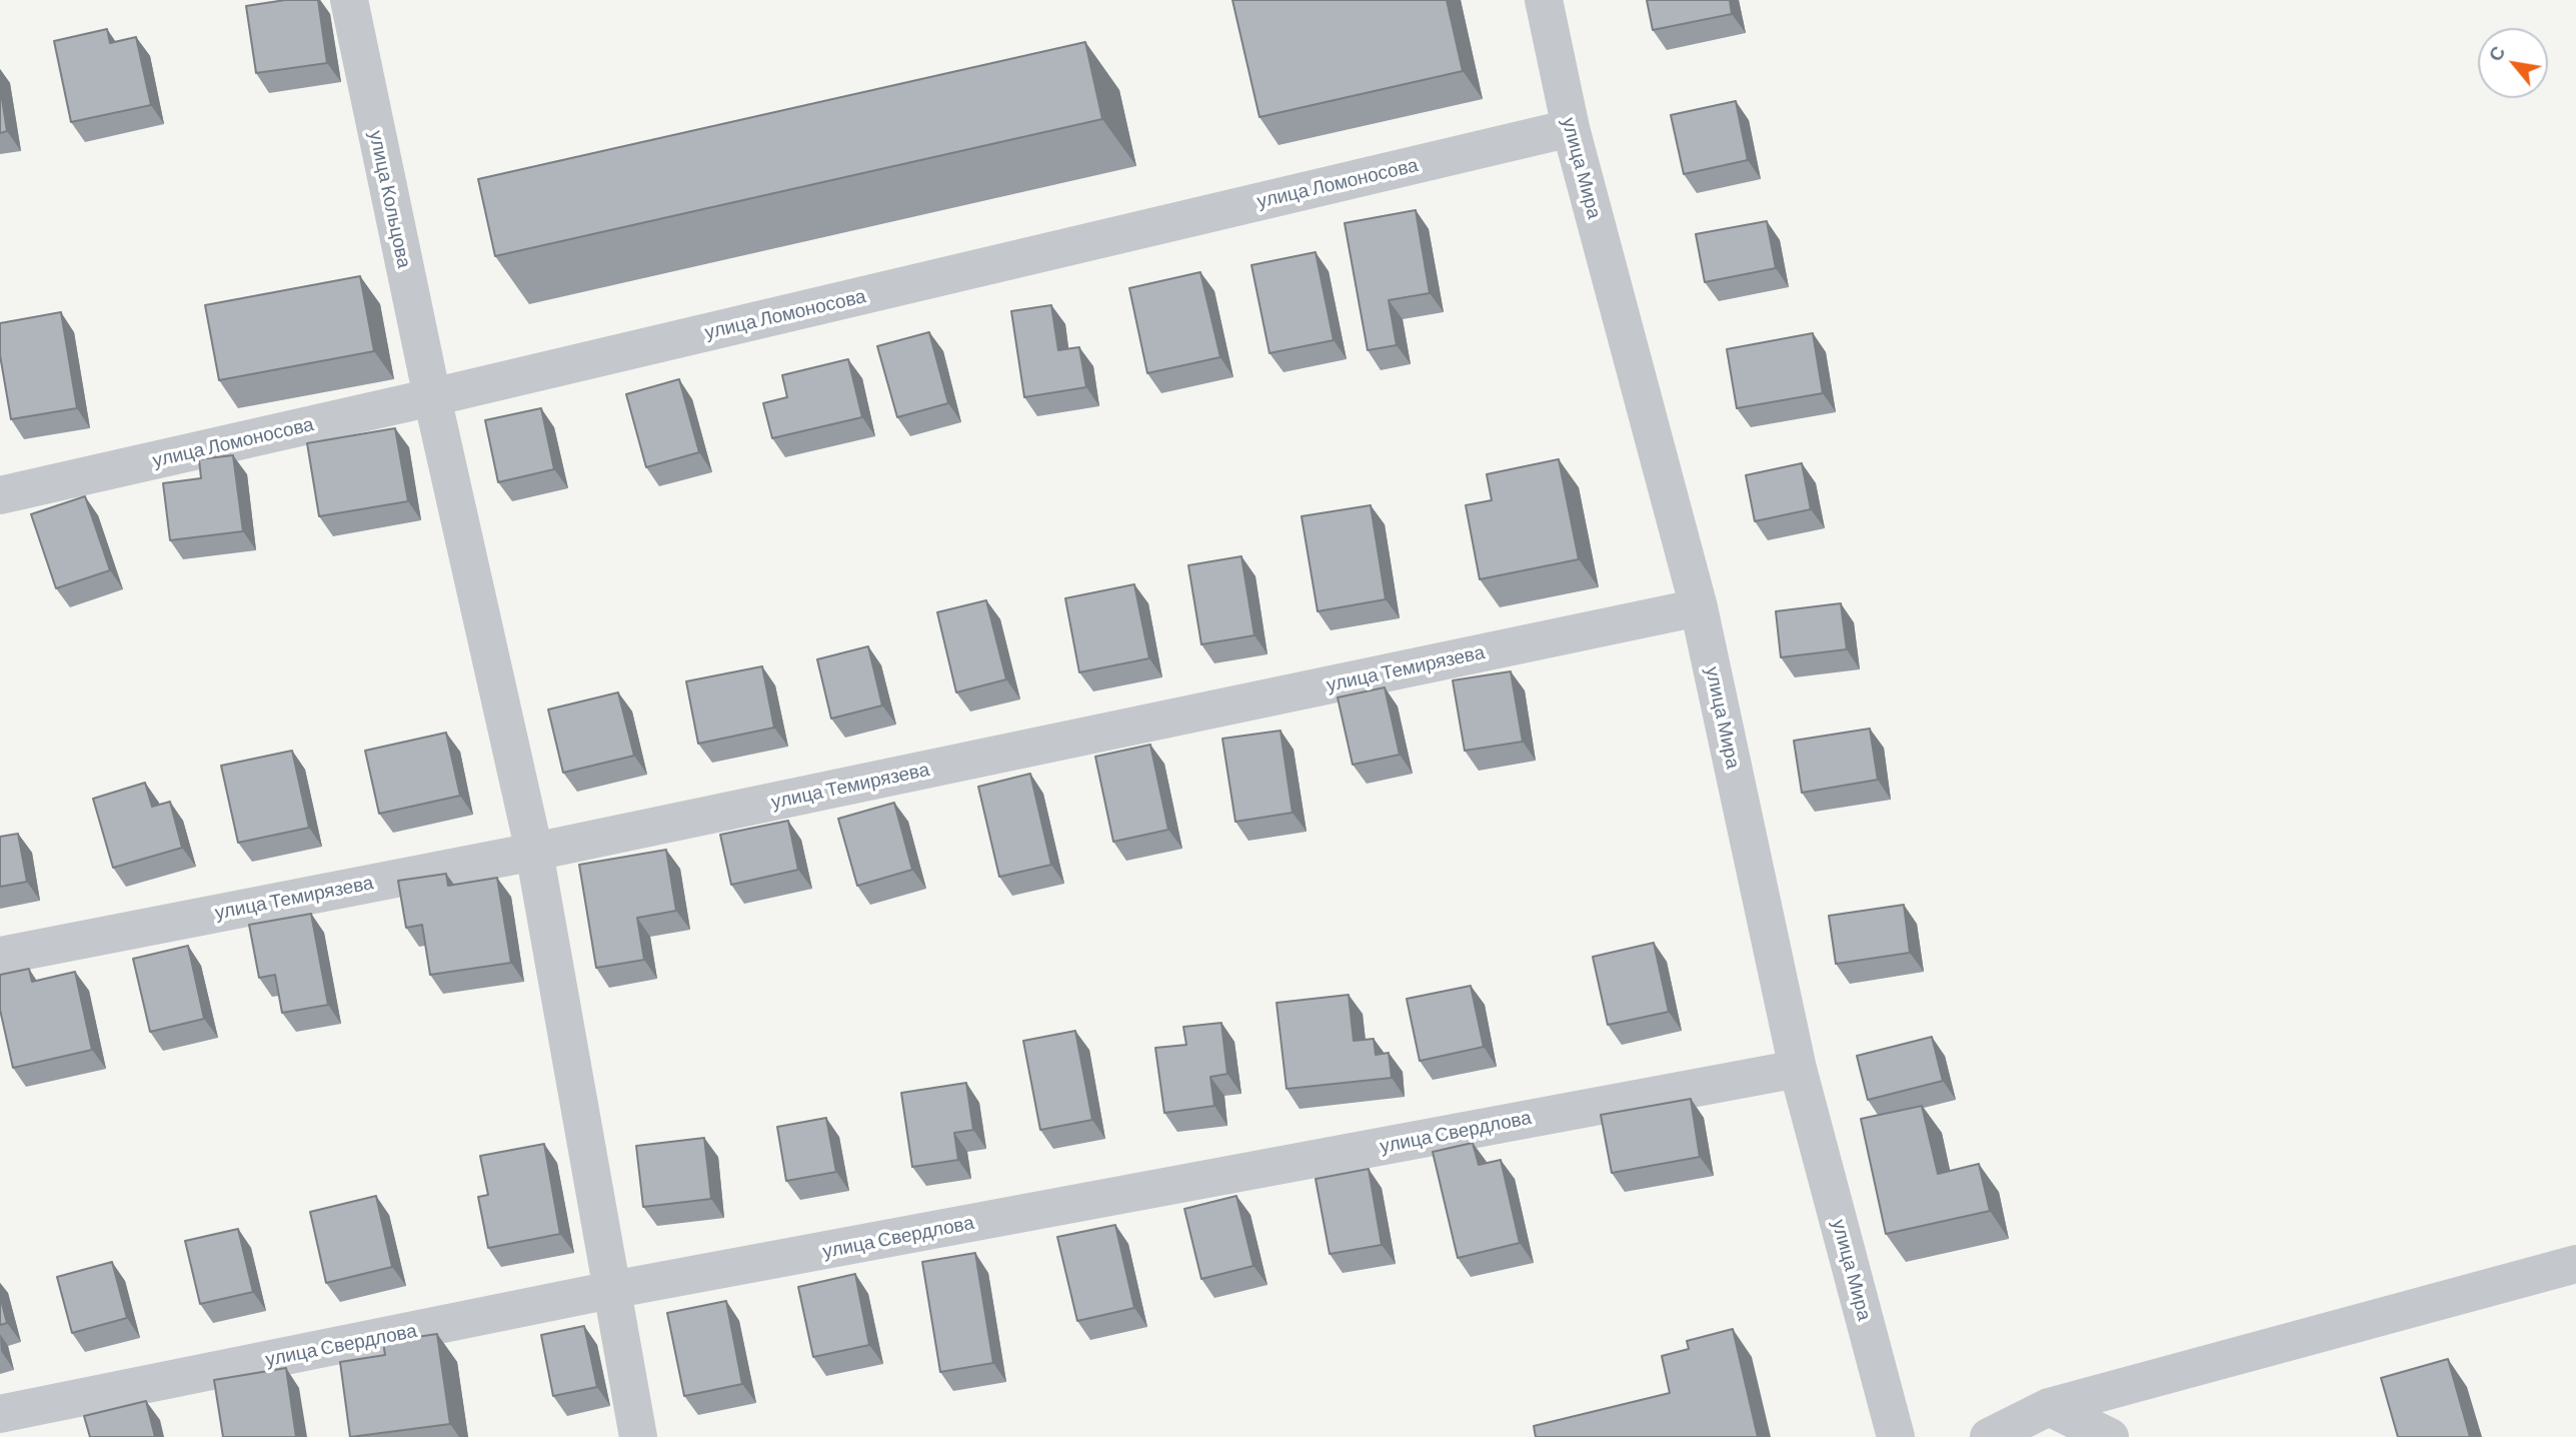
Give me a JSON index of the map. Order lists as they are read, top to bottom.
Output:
{
  "streets": {
    "street": [
      "улица Мира",
      "улица Ломоносова",
      "улица Кольцова",
      "улица Темирязева",
      "улица Свердлова"
    ]
  },
  "crossings": [
    ["улица Мира", "улица Ломоносова"],
    ["улица Мира", "улица Темирязева"],
    ["улица Мира", "улица Свердлова"],
    ["улица Ломоносова", "улица Кольцова"],
    ["улица Кольцова", "улица Темирязева"],
    ["улица Кольцова", "улица Свердлова"]
  ],
  "north": "top left"
}
